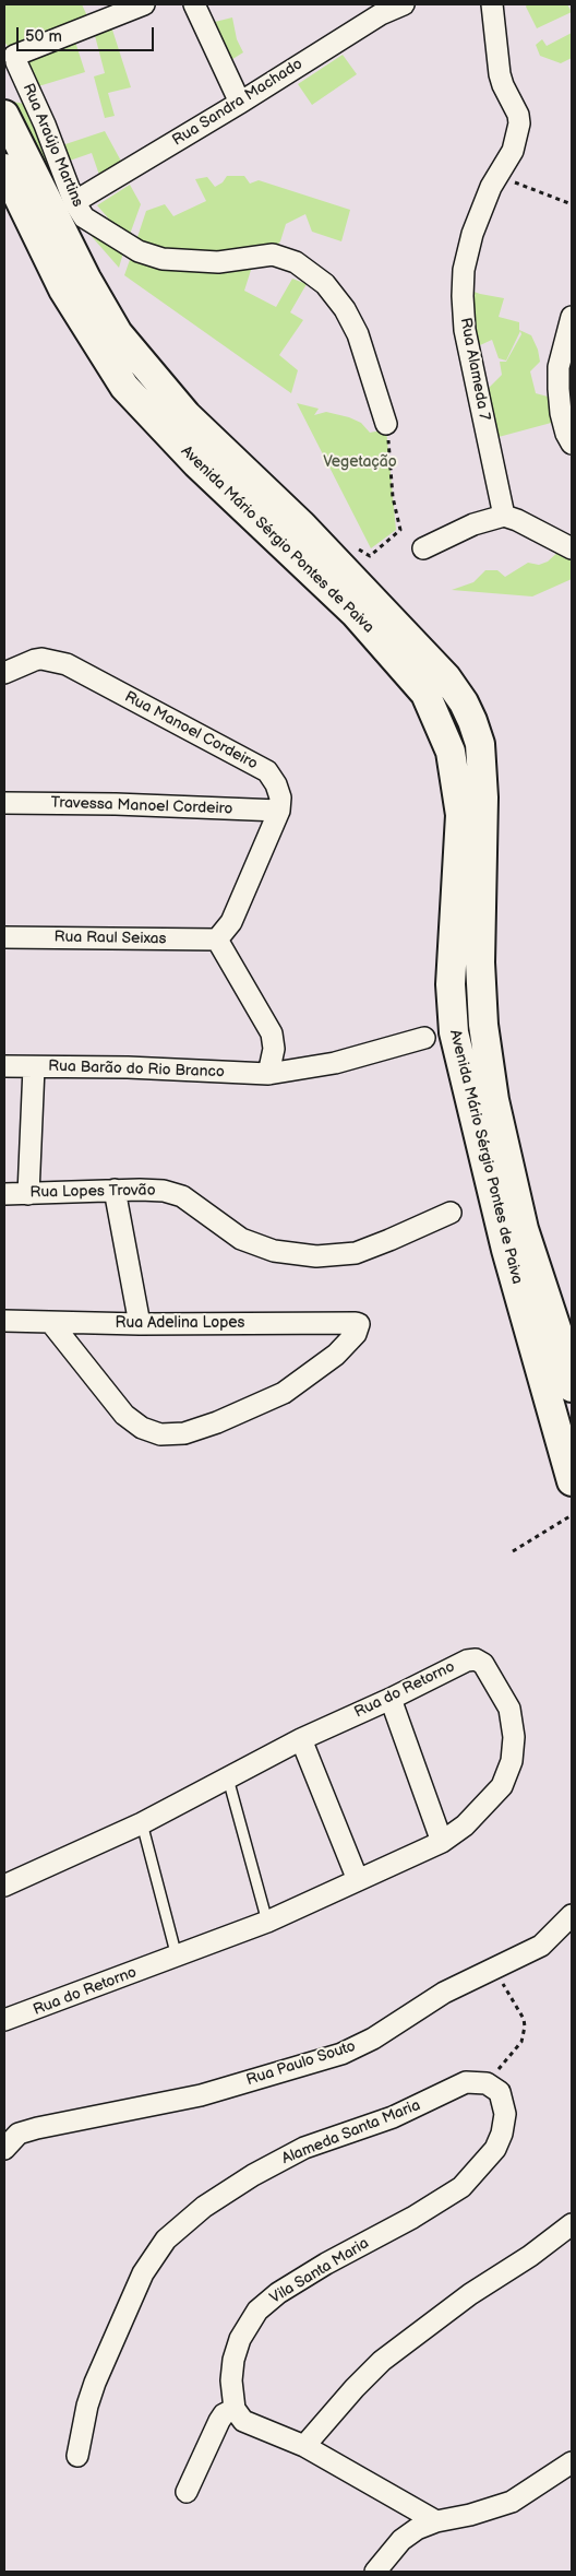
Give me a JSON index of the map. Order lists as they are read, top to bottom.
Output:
{
  "streets": {
    "main road": ["Avenida Mário Sérgio Pontes de Paiva"],
    "street": [
      "Rua Sandra Machado",
      "Rua Araújo Martins",
      "Rua Alameda 7",
      "Rua Manoel Cordeiro",
      "Travessa Manoel Cordeiro",
      "Rua Raul Seixas",
      "Rua Barão do Rio Branco",
      "Rua Lopes Trovão",
      "Rua Adelina Lopes",
      "Rua do Retorno",
      "Rua Paulo Souto",
      "Alameda Santa Maria",
      "Vila Santa Maria"
    ]
  },
  "crossings": [
    ["Rua Sandra Machado", "Rua Araújo Martins"],
    ["Rua Manoel Cordeiro", "Travessa Manoel Cordeiro"],
    ["Alameda Santa Maria", "Vila Santa Maria"]
  ],
  "parks": ["Vegetação"],
  "scale_bar": "50 m"
}
